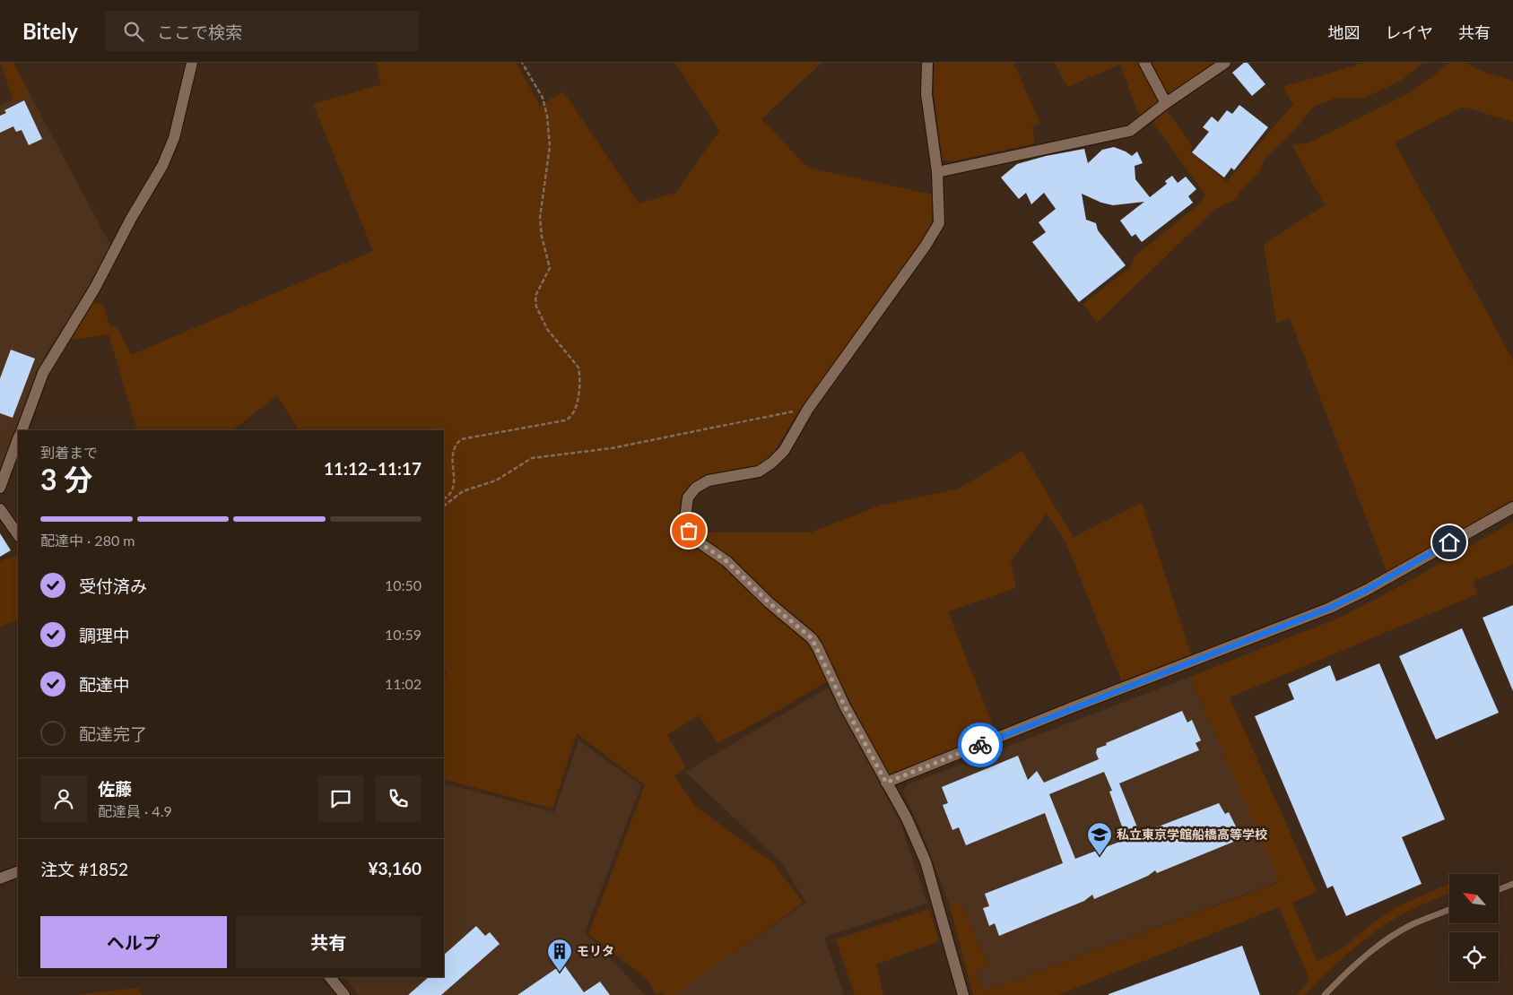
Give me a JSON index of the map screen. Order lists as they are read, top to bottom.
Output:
{
  "places": {
    "school or university": ["私立東京学館船橋高等学校"],
    "building": ["モリタ"]
  },
  "north": "top left",
  "page": {
    "header": "Bitely",
    "search": "ここで検索",
    "nav": ["地図", "レイヤ", "共有"],
    "heading": ["3 分", "到着まで", "11:12–11:17"],
    "panel": [
      "佐藤",
      "配達員 · 4.9",
      "注文 #1852",
      "¥3,160"
    ],
    "bar": "配達中 · 280 m",
    "list": [
      ["受付済み", "10:50"],
      ["調理中", "10:59"],
      ["配達中", "11:02"],
      "配達完了"
    ],
    "buttons": ["ヘルプ", "共有"]
  }
}
